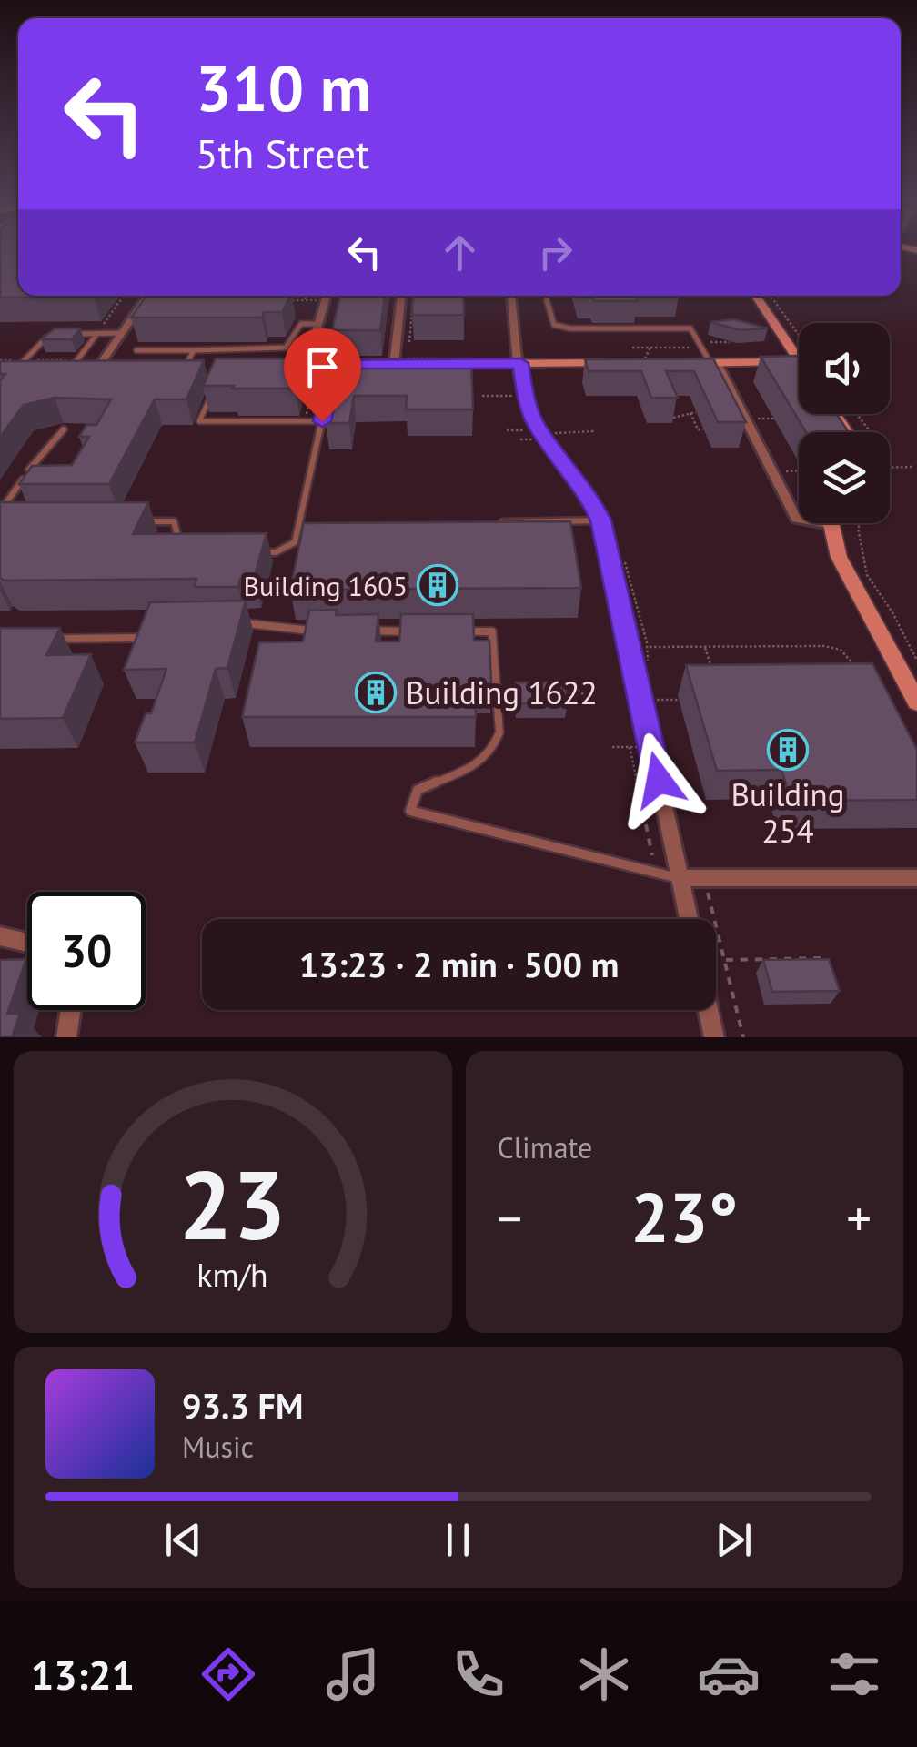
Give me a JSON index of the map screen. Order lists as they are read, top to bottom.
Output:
{
  "places": {
    "building": ["Building 1605", "Building 1622", "Building 254"]
  },
  "page": {
    "turn": ["310 m", "5th Street"],
    "limit": "30",
    "trip": "13:23 · 2 min · 500 m",
    "tile": "Climate",
    "heat": ["−", "23°", "+"],
    "song": ["93.3 FM", "Music"],
    "tabs": "13:21",
    "gauge": ["23", "km/h"]
  }
}
